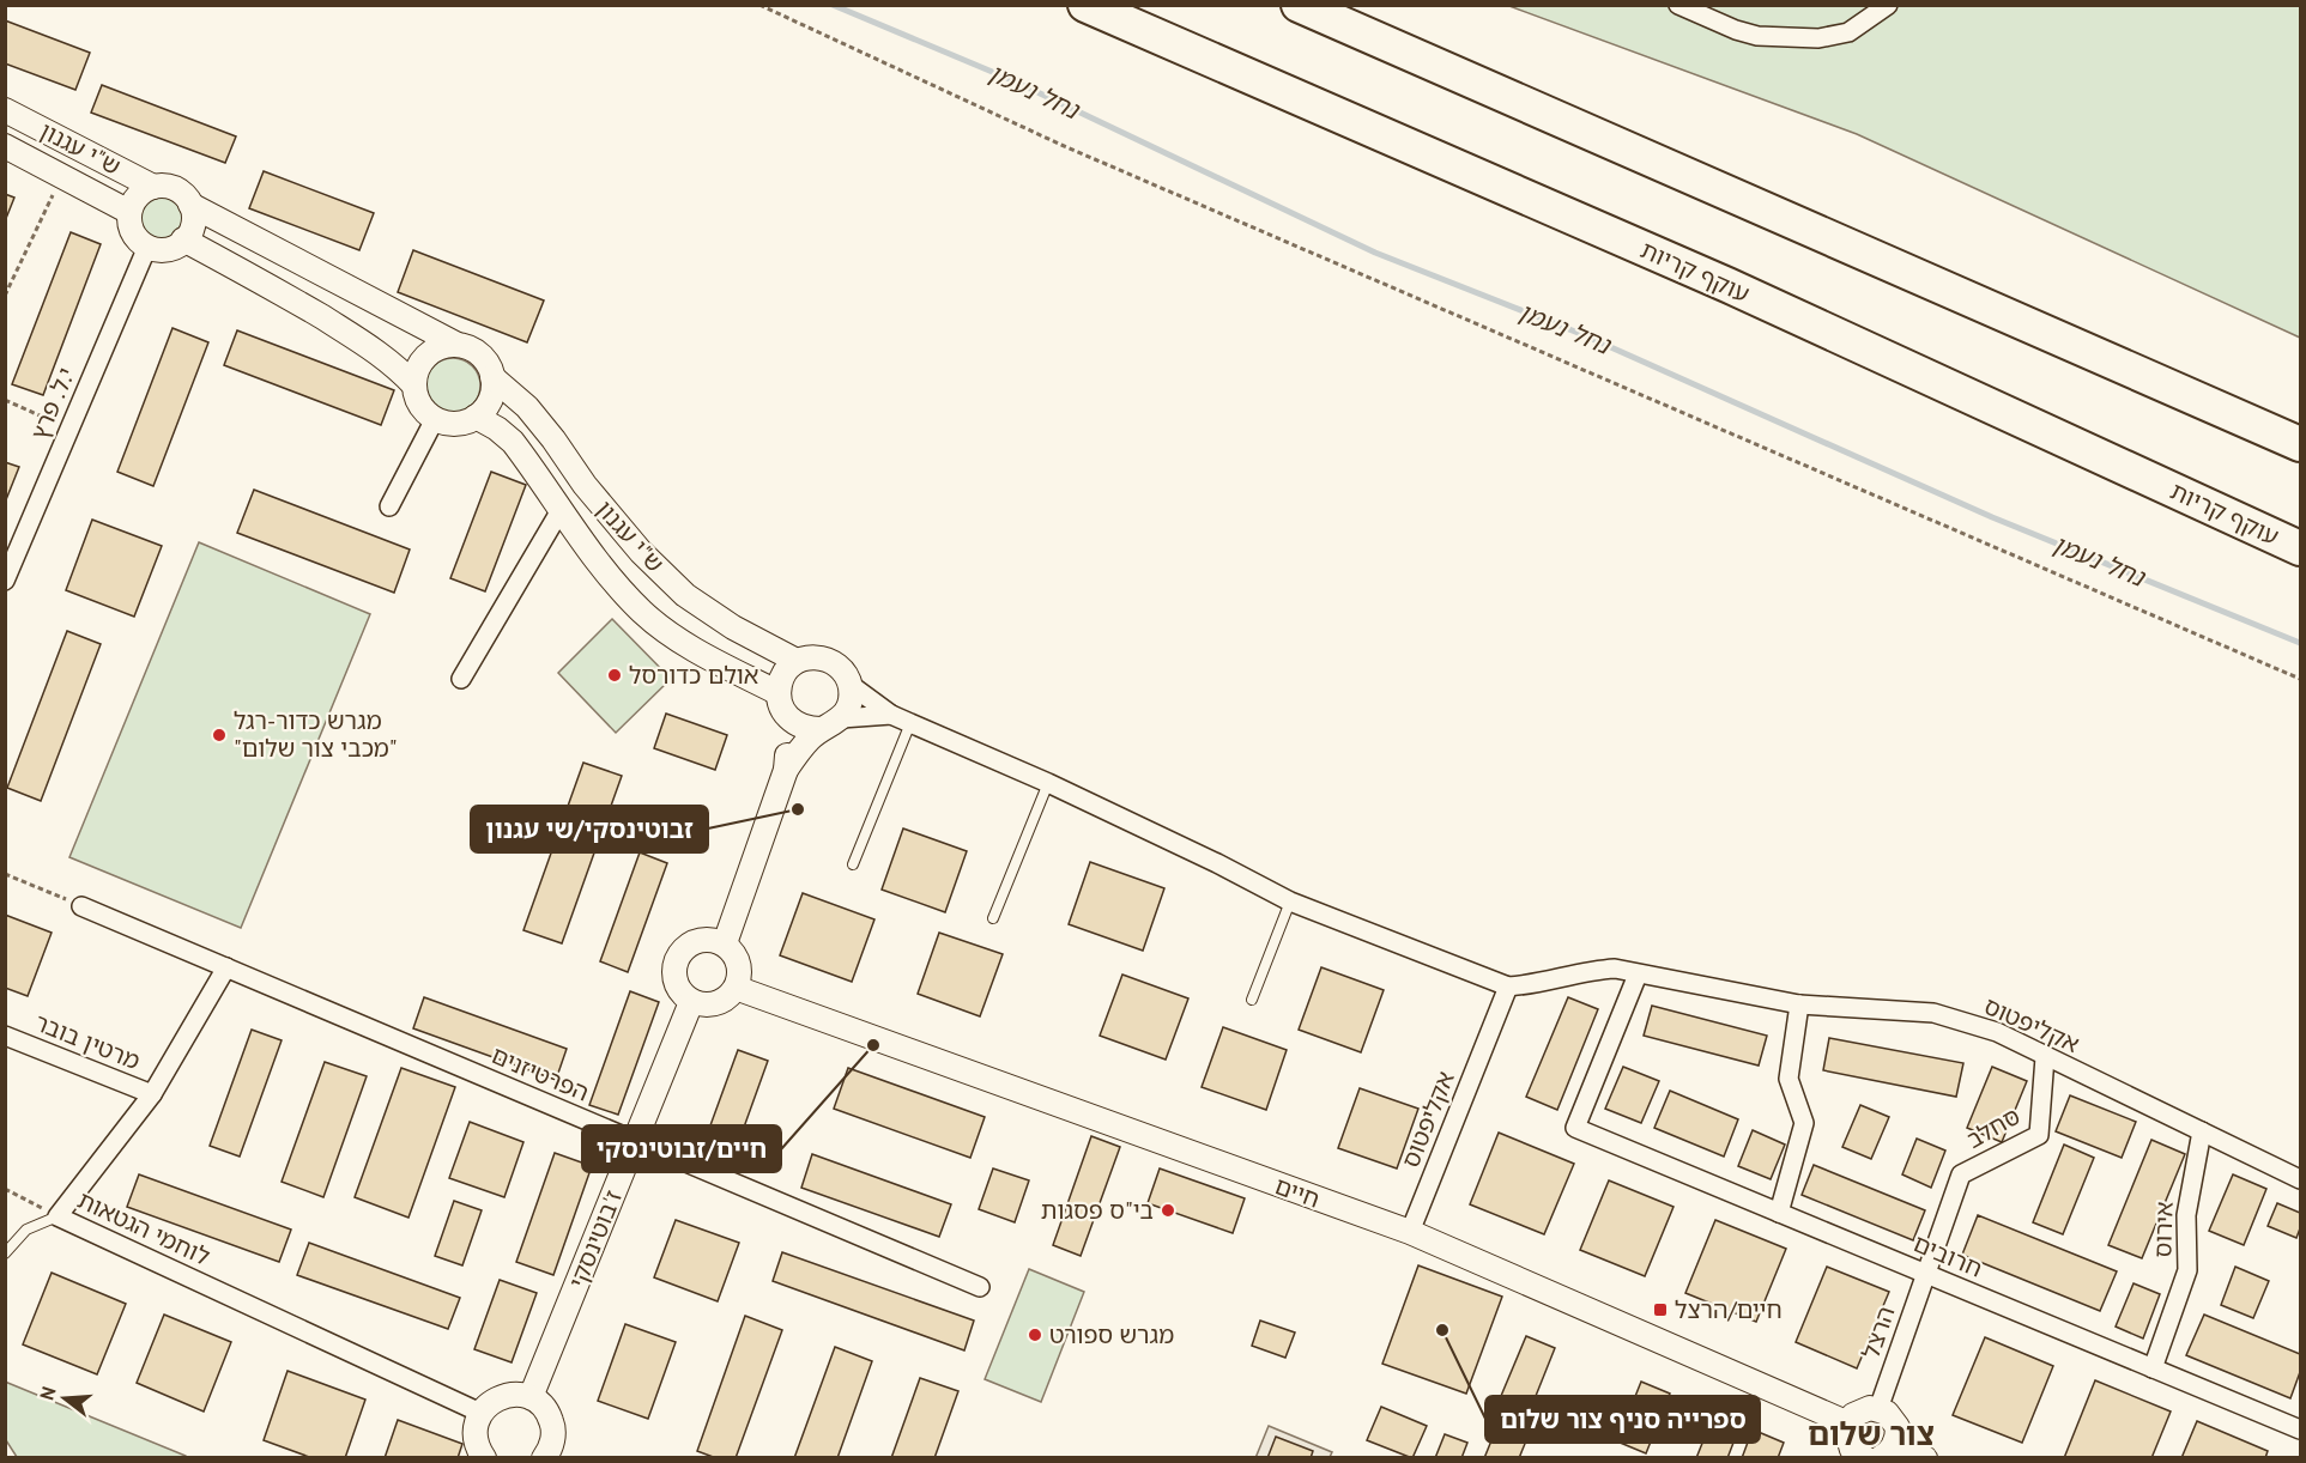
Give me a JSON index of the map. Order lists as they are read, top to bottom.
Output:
{
  "streets": {
    "highway": ["עוקף קריות"],
    "street": [
      "ש\"י עגנון",
      "י.ל. פרץ",
      "אקליפטוס",
      "מרטין בובר",
      "הפרטיזנים",
      "סחלב",
      "חיים",
      "לוחמי הגטאות",
      "אירוס",
      "ז'בוטינסקי",
      "חרובים",
      "הרצל"
    ]
  },
  "crossings": [
    ["ש\"י עגנון", "י.ל. פרץ"],
    ["אקליפטוס", "סחלב"],
    ["אקליפטוס", "חיים"],
    ["אקליפטוס", "אירוס"],
    ["אקליפטוס", "חרובים"],
    ["מרטין בובר", "לוחמי הגטאות"],
    ["הפרטיזנים", "לוחמי הגטאות"],
    ["הפרטיזנים", "ז'בוטינסקי"],
    ["סחלב", "חרובים"],
    ["סחלב", "הרצל"],
    ["חיים", "ז'בוטינסקי"],
    ["אירוס", "חרובים"],
    ["חרובים", "הרצל"]
  ],
  "districts": ["צור שלום"],
  "water": ["נחל נעמן"],
  "places": {
    "other": [
      "אולם כדורסל",
      "מגרש כדור-רגל \"מכבי צור שלום\"",
      "זבוטינסקי/שי עגנון",
      "חיים/זבוטינסקי",
      "בי\"ס פסגות",
      "ספרייה סניף צור שלום",
      "מגרש ספורט"
    ],
    "transit": ["חיים/הרצל"]
  },
  "north": "left"
}
